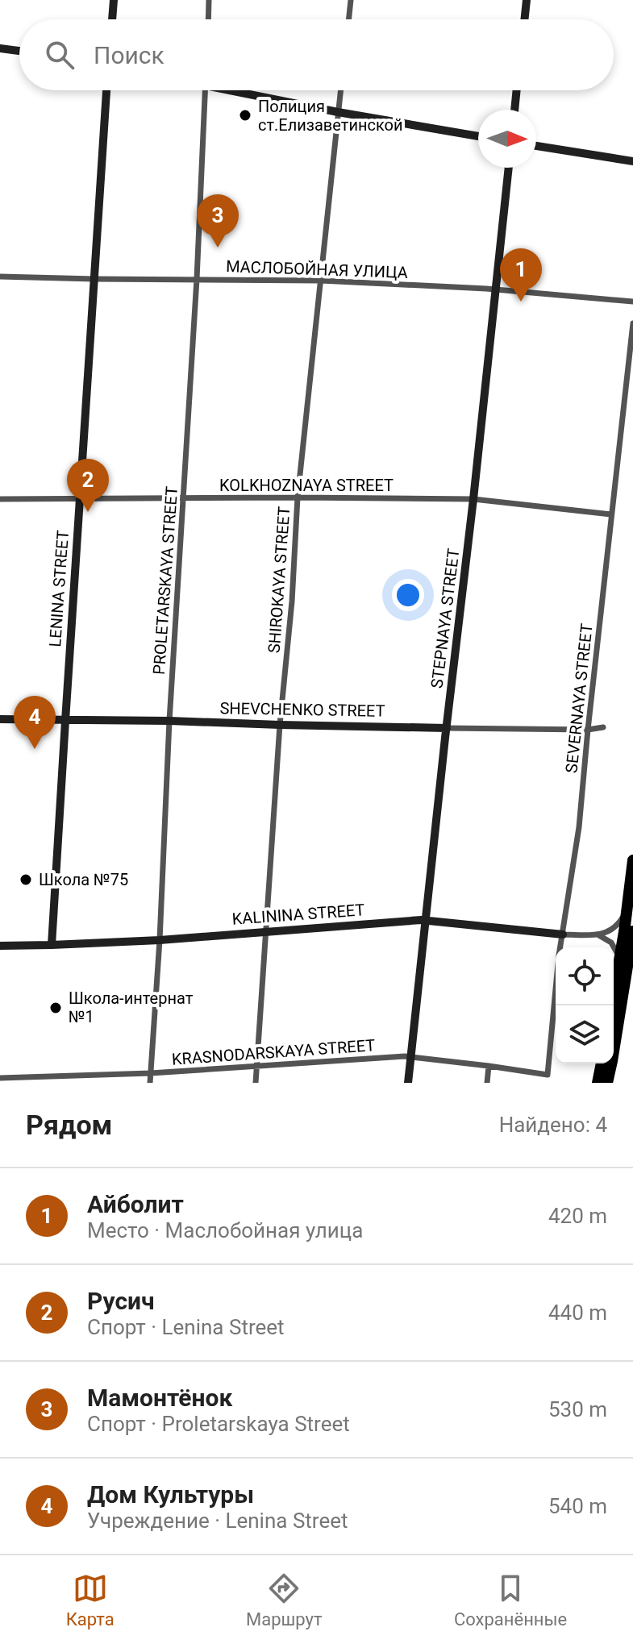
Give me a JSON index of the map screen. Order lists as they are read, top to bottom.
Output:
{
  "streets": {
    "street": [
      "МАСЛОБОЙНАЯ УЛИЦА",
      "KOLKHOZNAYA STREET",
      "SHIROKAYA STREET",
      "PROLETARSKAYA STREET",
      "LENINA STREET",
      "STEPNAYA STREET",
      "SEVERNAYA STREET",
      "SHEVCHENKO STREET",
      "KALININA STREET",
      "KRASNODARSKAYA STREET"
    ]
  },
  "crossings": [
    ["МАСЛОБОЙНАЯ УЛИЦА", "SHIROKAYA STREET"],
    ["МАСЛОБОЙНАЯ УЛИЦА", "PROLETARSKAYA STREET"],
    ["МАСЛОБОЙНАЯ УЛИЦА", "LENINA STREET"],
    ["МАСЛОБОЙНАЯ УЛИЦА", "STEPNAYA STREET"],
    ["KOLKHOZNAYA STREET", "SHIROKAYA STREET"],
    ["KOLKHOZNAYA STREET", "PROLETARSKAYA STREET"],
    ["KOLKHOZNAYA STREET", "LENINA STREET"],
    ["KOLKHOZNAYA STREET", "STEPNAYA STREET"],
    ["KOLKHOZNAYA STREET", "SEVERNAYA STREET"],
    ["SHIROKAYA STREET", "SHEVCHENKO STREET"],
    ["SHIROKAYA STREET", "KALININA STREET"],
    ["SHIROKAYA STREET", "KRASNODARSKAYA STREET"],
    ["PROLETARSKAYA STREET", "SHEVCHENKO STREET"],
    ["PROLETARSKAYA STREET", "KALININA STREET"],
    ["PROLETARSKAYA STREET", "KRASNODARSKAYA STREET"],
    ["LENINA STREET", "SHEVCHENKO STREET"],
    ["LENINA STREET", "KALININA STREET"],
    ["STEPNAYA STREET", "SHEVCHENKO STREET"],
    ["STEPNAYA STREET", "KALININA STREET"],
    ["STEPNAYA STREET", "KRASNODARSKAYA STREET"],
    ["SEVERNAYA STREET", "SHEVCHENKO STREET"],
    ["SEVERNAYA STREET", "KALININA STREET"],
    ["SEVERNAYA STREET", "KRASNODARSKAYA STREET"]
  ],
  "places": ["Полиция ст.Елизаветинской", "Школа №75", "Школа-интернат №1"],
  "north": "right",
  "page": {
    "search": "Поиск",
    "pins": [
      "3",
      "1",
      "2",
      "4"
    ],
    "heading": ["Рядом", "Найдено: 4"],
    "list": [
      {
        "mark": "1",
        "name": "Айболит",
        "note": "Место · Маслобойная улица",
        "value": "420 m"
      },
      {
        "mark": "2",
        "name": "Русич",
        "note": "Спорт · Lenina Street",
        "value": "440 m"
      },
      {
        "mark": "3",
        "name": "Мамонтёнок",
        "note": "Спорт · Proletarskaya Street",
        "value": "530 m"
      },
      {
        "mark": "4",
        "name": "Дом Культуры",
        "note": "Учреждение · Lenina Street",
        "value": "540 m"
      }
    ],
    "nav": ["Карта", "Маршрут", "Сохранённые"]
  }
}
